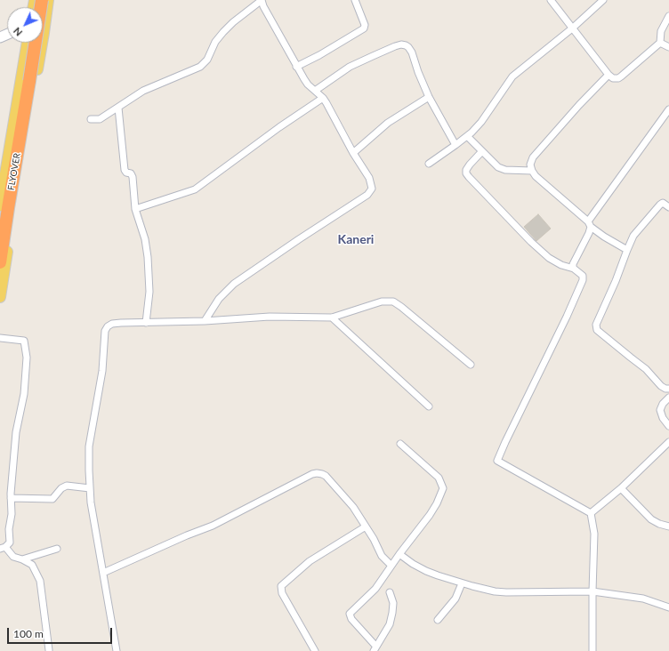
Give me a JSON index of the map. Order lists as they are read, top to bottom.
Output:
{
  "streets": {
    "highway": ["FLYOVER"]
  },
  "districts": ["Kaneri"],
  "scale_bar": "100 m",
  "north": "bottom left"
}
